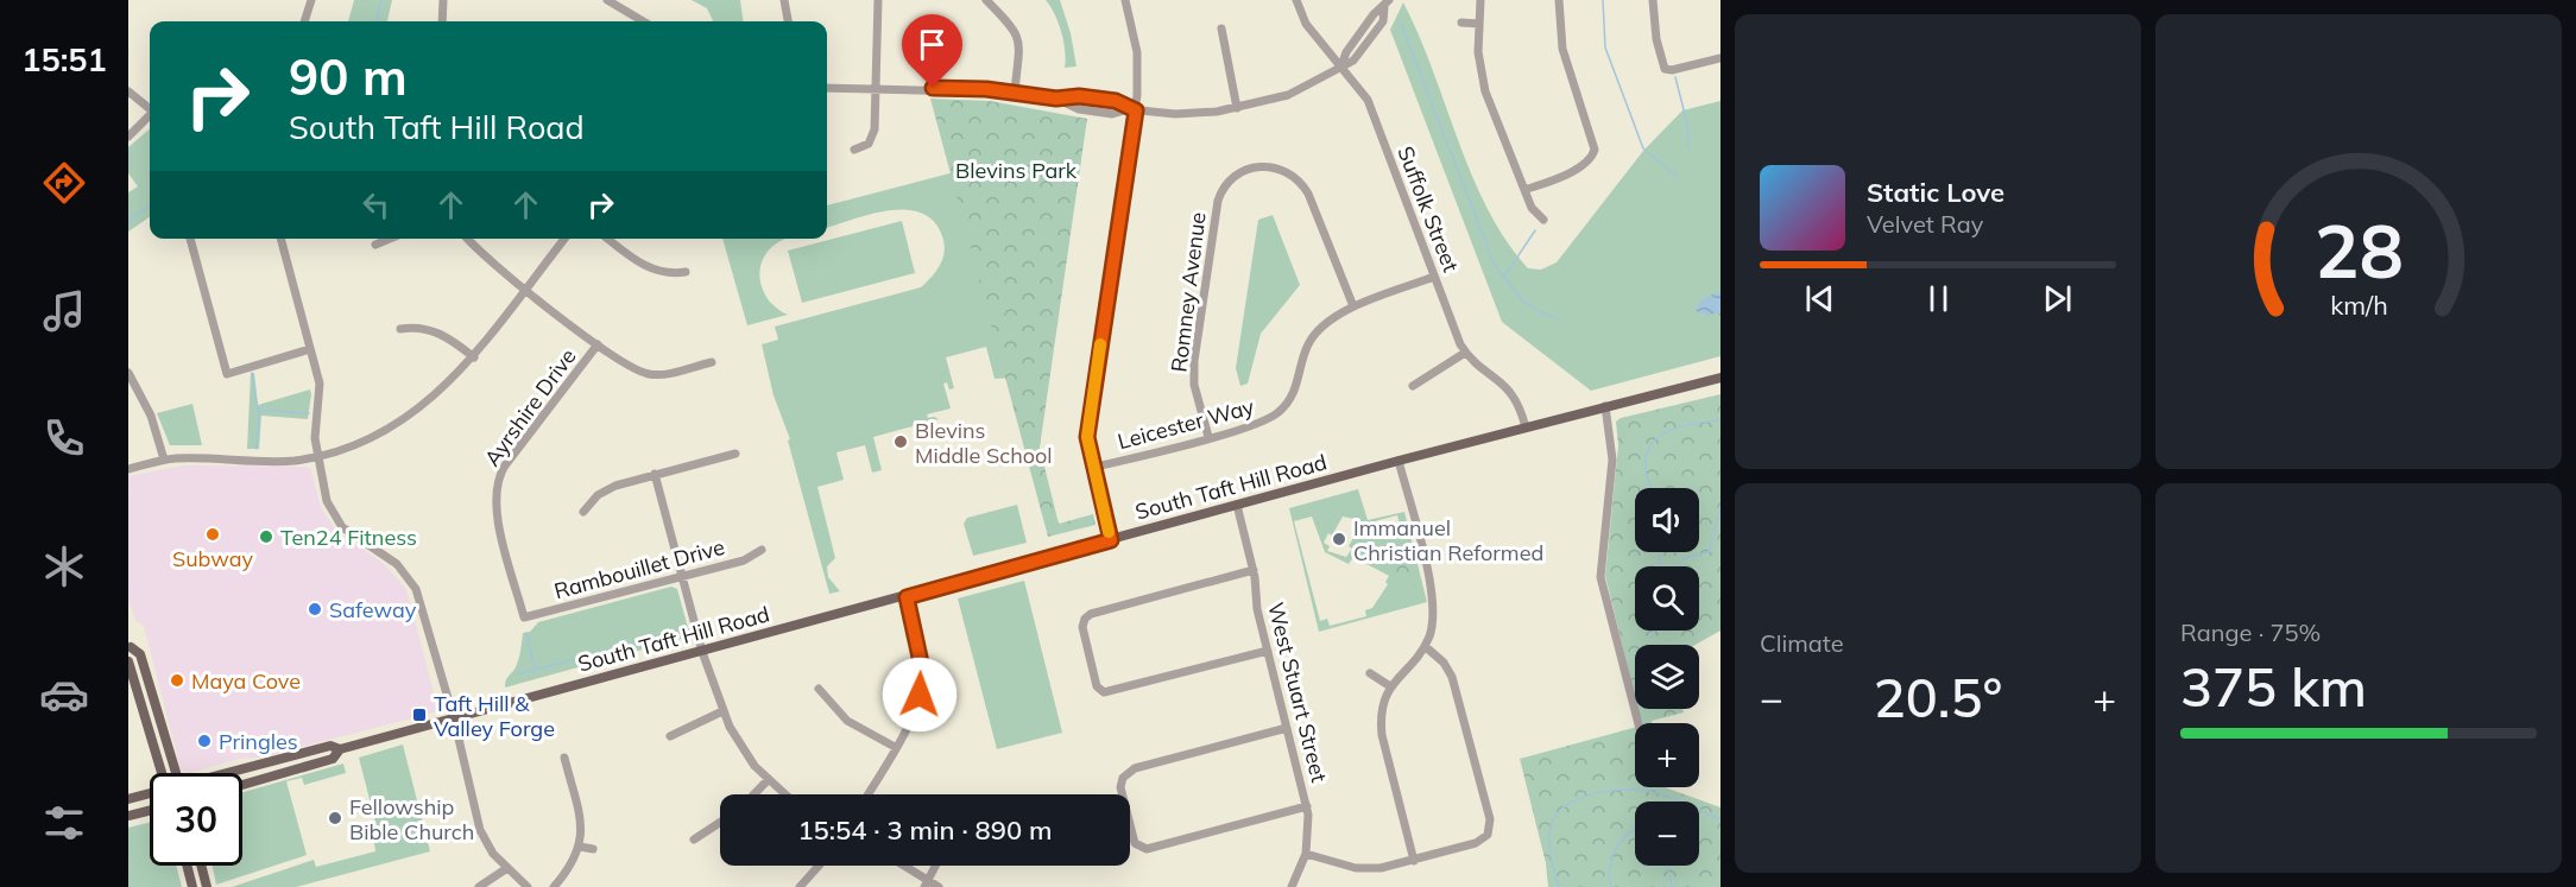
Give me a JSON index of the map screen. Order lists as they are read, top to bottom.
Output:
{
  "streets": {
    "main road": ["South Taft Hill Road"],
    "street": [
      "Suffolk Street",
      "Romney Avenue",
      "Ayrshire Drive",
      "Leicester Way",
      "Rambouillet Drive",
      "West Stuart Street"
    ]
  },
  "crossings": [
    ["Suffolk Street", "Leicester Way"],
    ["Suffolk Street", "South Taft Hill Road"],
    ["Romney Avenue", "Leicester Way"],
    ["Ayrshire Drive", "Rambouillet Drive"],
    ["South Taft Hill Road", "West Stuart Street"]
  ],
  "parks": ["Blevins Park"],
  "places": {
    "other": [
      "Blevins Middle School",
      "Subway",
      "Ten24 Fitness",
      "Immanuel Christian Reformed",
      "Safeway",
      "Maya Cove",
      "Pringles",
      "Fellowship Bible Church"
    ],
    "transit": ["Taft Hill & Valley Forge"]
  },
  "page": {
    "tabs": "15:51",
    "turn": ["90 m", "South Taft Hill Road"],
    "song": ["Static Love", "Velvet Ray"],
    "tile": [
      "Climate",
      ["Range · 75%", "375 km"]
    ],
    "map_buttons": ["+", "−"],
    "heat": ["−", "20.5°", "+"],
    "limit": "30",
    "trip": "15:54 · 3 min · 890 m",
    "gauge": ["28", "km/h"]
  }
}
